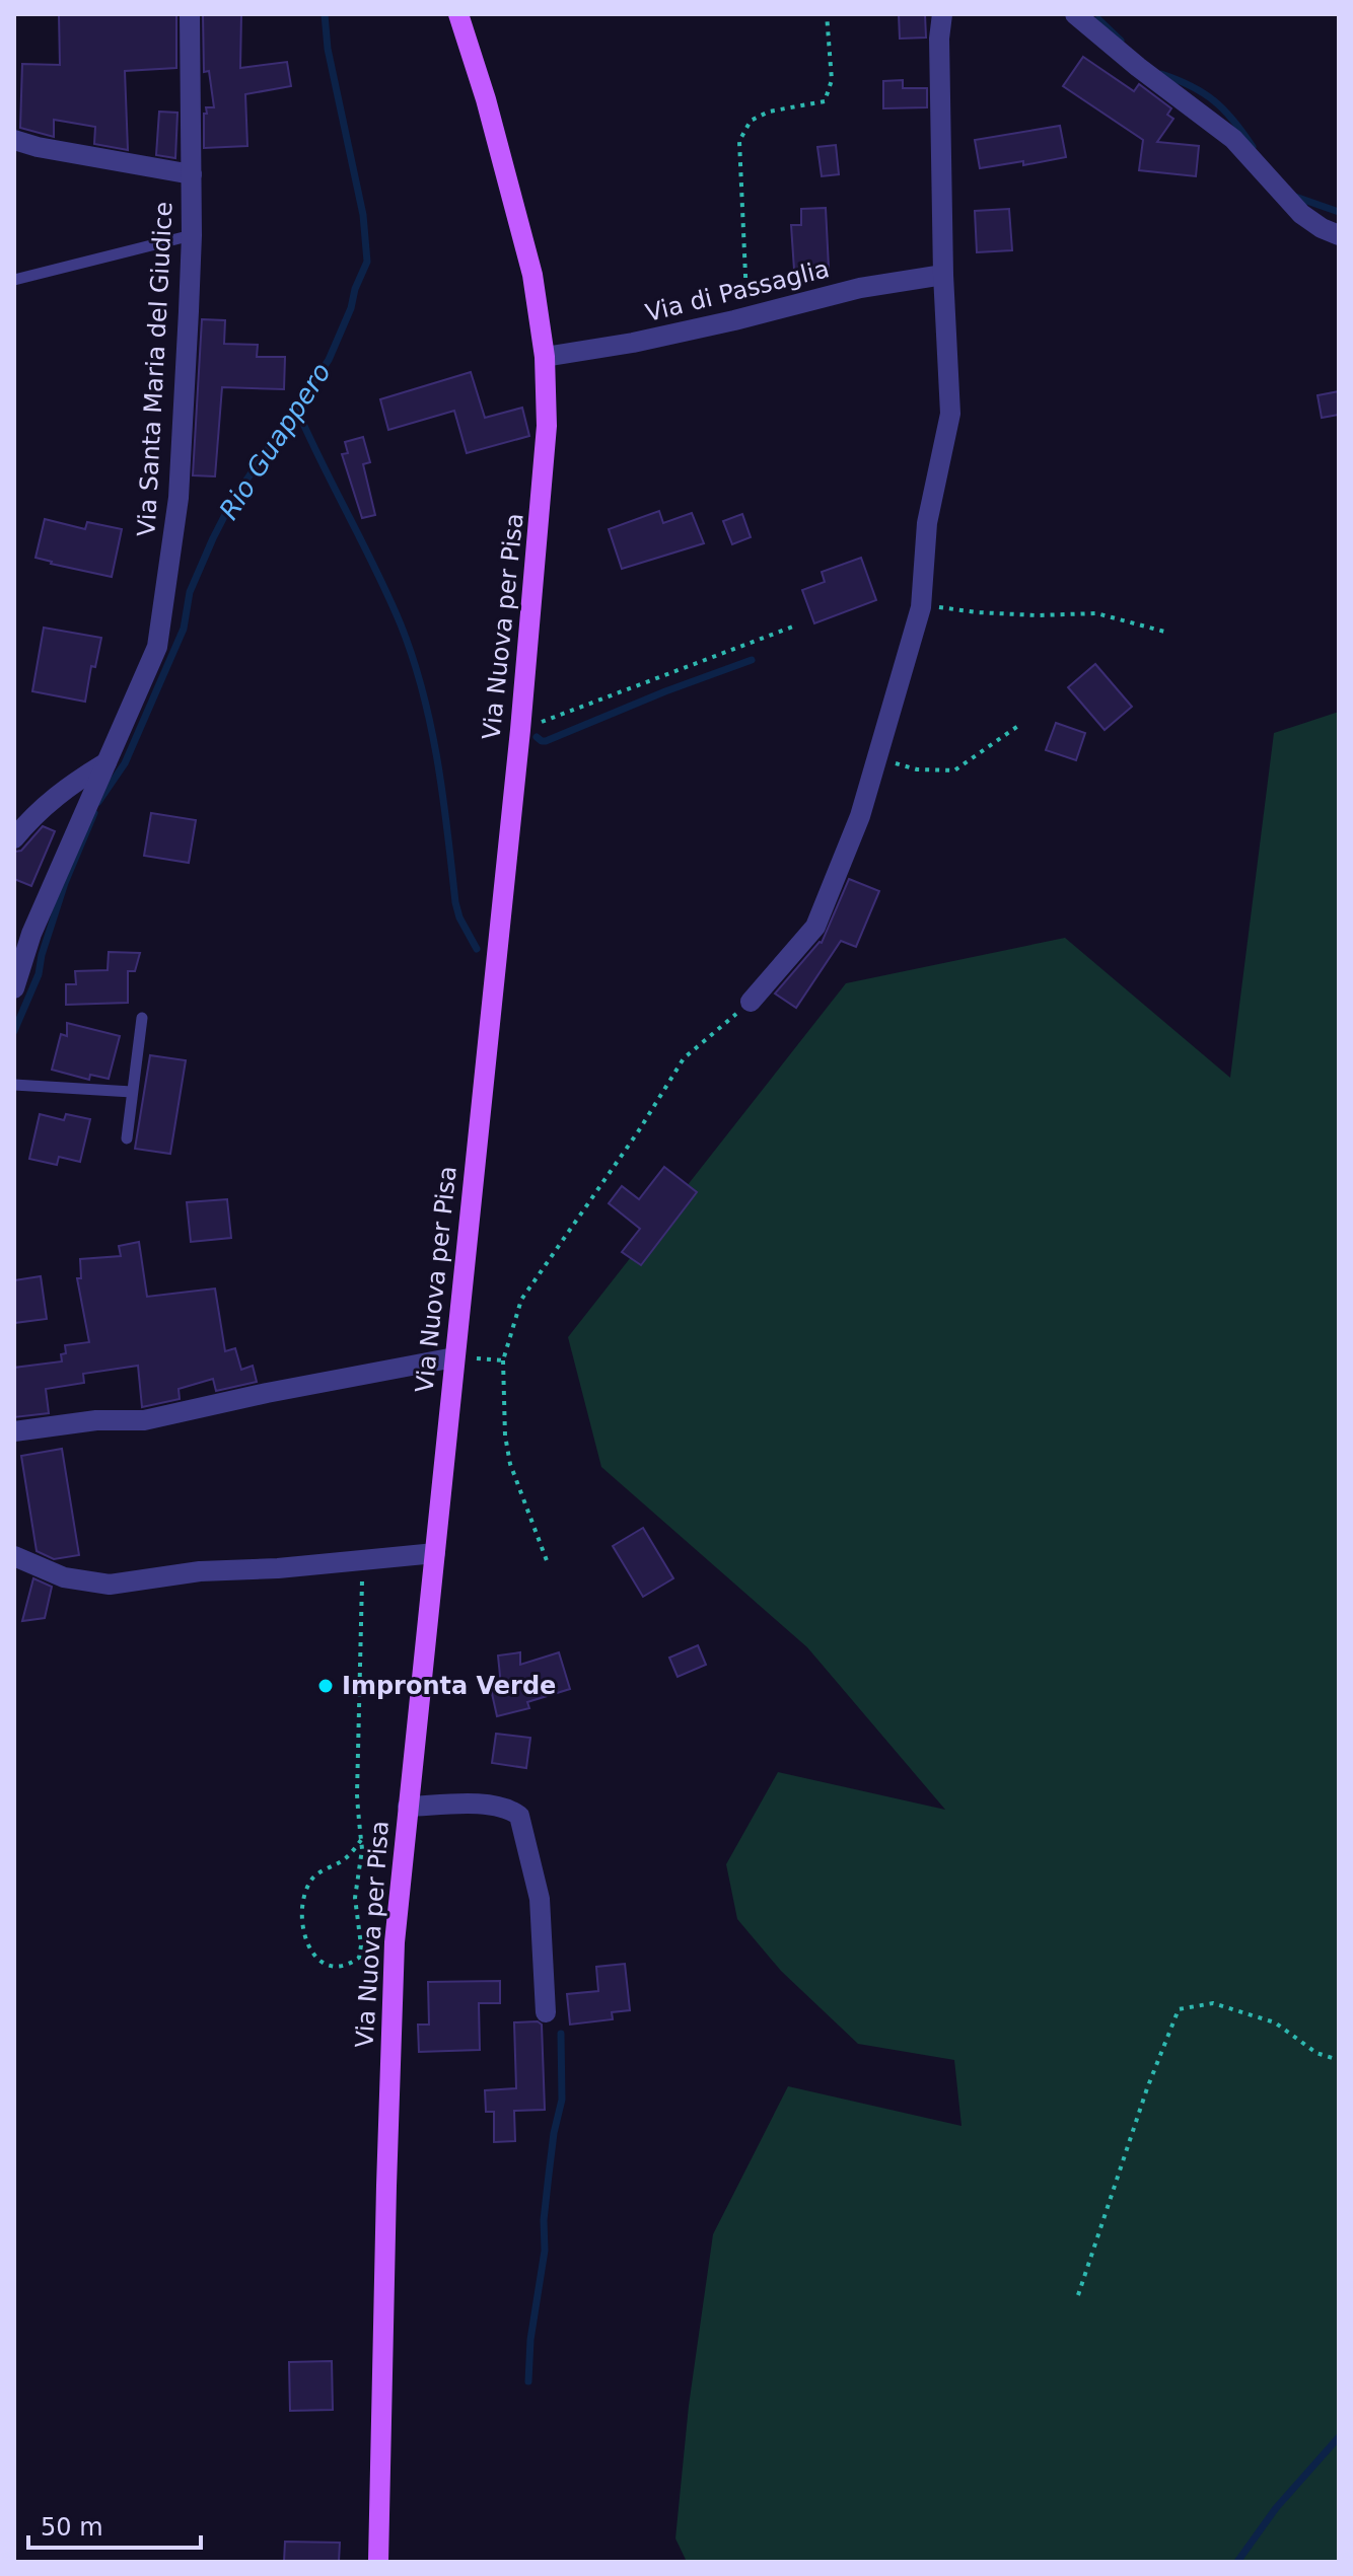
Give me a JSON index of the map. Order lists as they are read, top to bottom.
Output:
{
  "streets": {
    "main road": ["Via Nuova per Pisa"],
    "street": ["Via di Passaglia", "Via Santa Maria del Giudice"]
  },
  "crossings": [
    ["Via di Passaglia", "Via Nuova per Pisa"]
  ],
  "water": ["Rio Guappero"],
  "places": ["Impronta Verde"],
  "scale_bar": "50 m"
}
